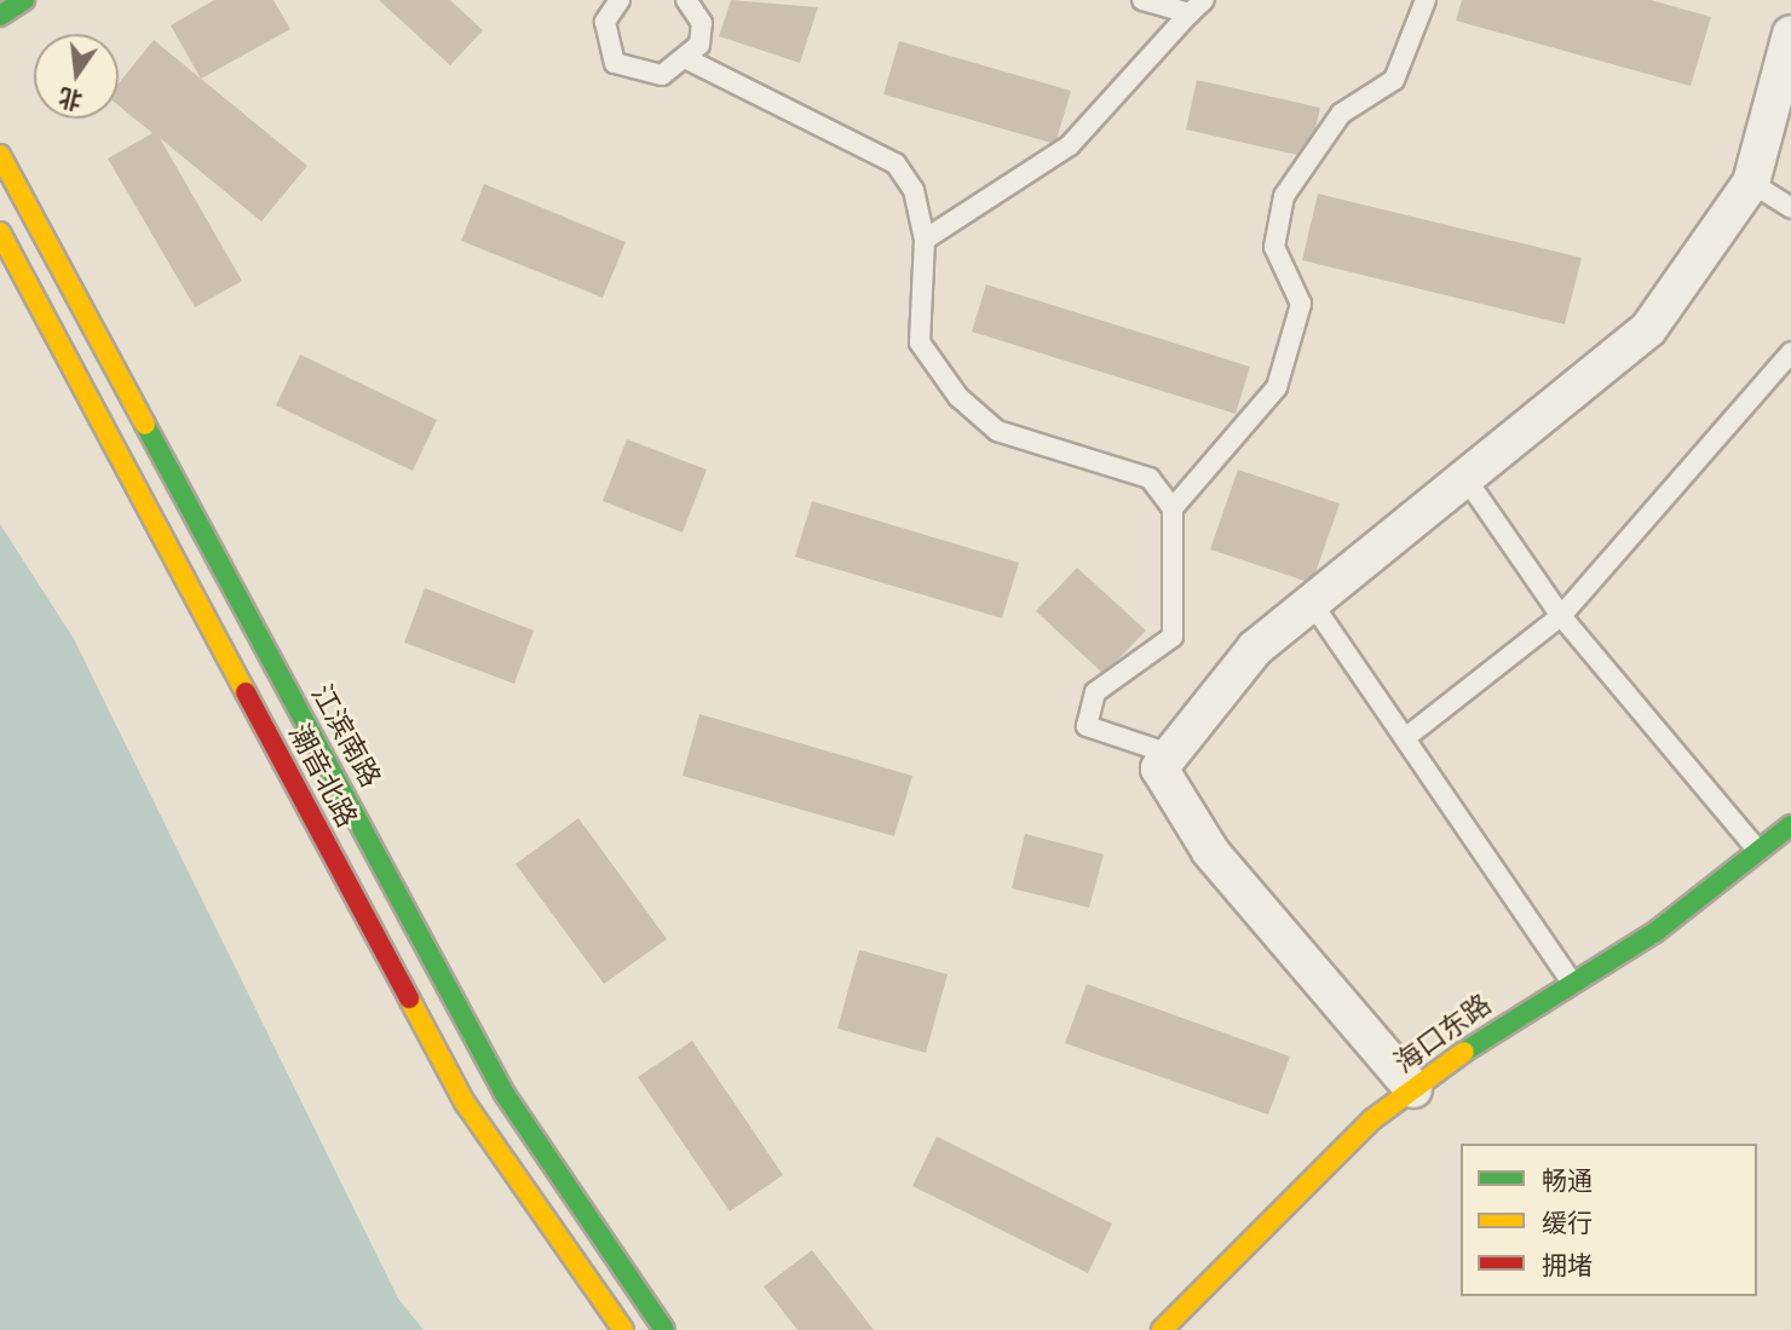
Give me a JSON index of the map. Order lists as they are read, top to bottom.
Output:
{
  "streets": {
    "main road": ["江滨南路", "潮音北路", "海口东路"]
  },
  "legend": ["畅通", "缓行", "拥堵"],
  "north": "bottom"
}
